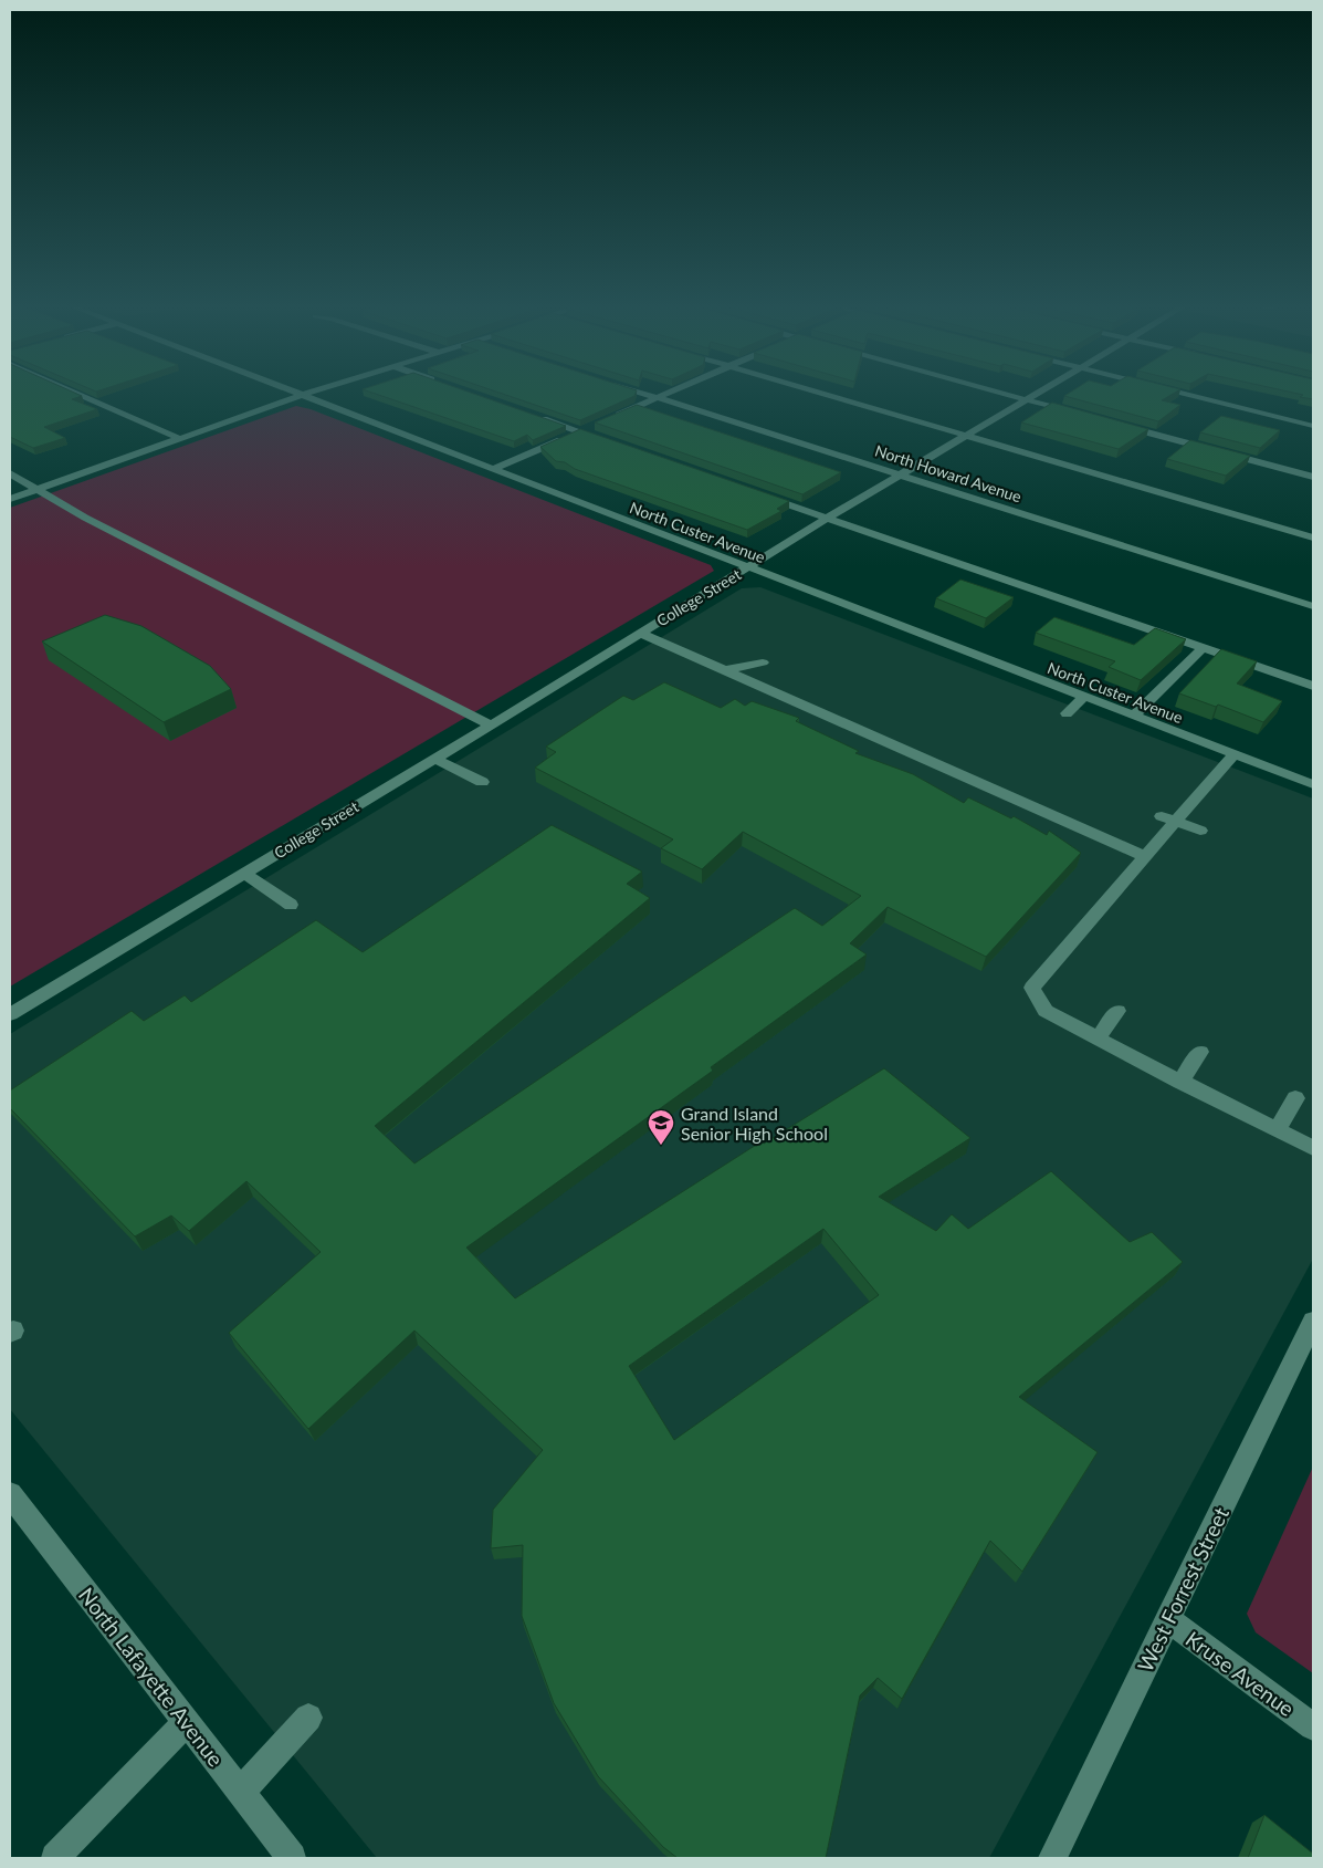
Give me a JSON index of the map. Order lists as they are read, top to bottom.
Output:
{
  "streets": {
    "street": [
      "North Howard Avenue",
      "North Custer Avenue",
      "College Street",
      "West Forrest Street",
      "Kruse Avenue",
      "North Lafayette Avenue"
    ]
  },
  "crossings": [
    ["North Howard Avenue", "College Street"],
    ["North Custer Avenue", "College Street"],
    ["West Forrest Street", "Kruse Avenue"]
  ],
  "places": {
    "school or university": ["Grand Island Senior High School"]
  }
}
